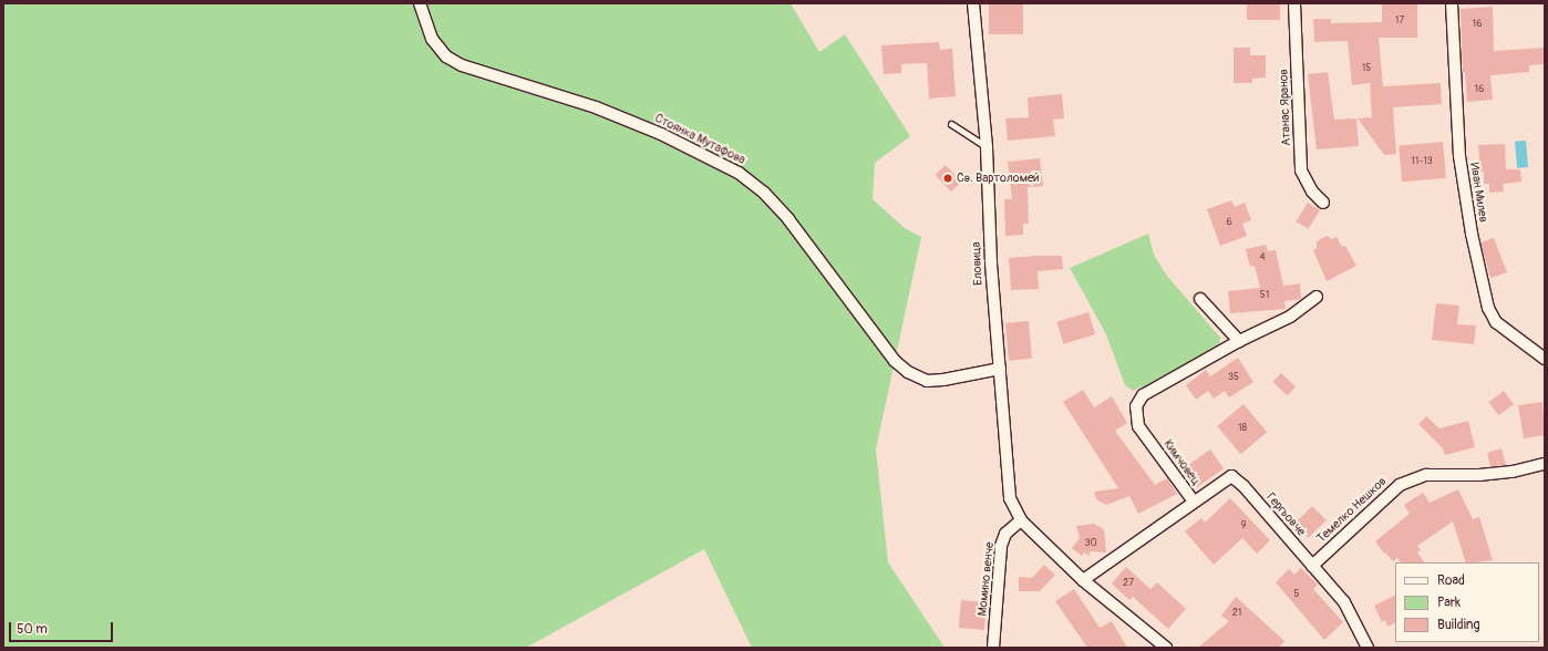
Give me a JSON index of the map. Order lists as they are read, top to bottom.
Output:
{
  "streets": {
    "street": [
      "Атанас Яранов",
      "Стоянка Мутафова",
      "Иван Милев",
      "Еловица",
      "Кимчовец",
      "Темелко Нешков",
      "Гергьовче",
      "Момино венче"
    ]
  },
  "crossings": [
    ["Стоянка Мутафова", "Еловица"],
    ["Еловица", "Кимчовец"],
    ["Еловица", "Момино венче"],
    ["Кимчовец", "Гергьовче"],
    ["Темелко Нешков", "Гергьовче"]
  ],
  "places": ["Св. Вартоломей"],
  "house_numbers": [
    "17",
    "16",
    "15",
    "16",
    "11-13",
    "6",
    "4",
    "51",
    "35",
    "18",
    "9",
    "30",
    "27",
    "5",
    "21"
  ],
  "legend": ["Road", "Park", "Building"],
  "scale_bar": "50 m"
}
